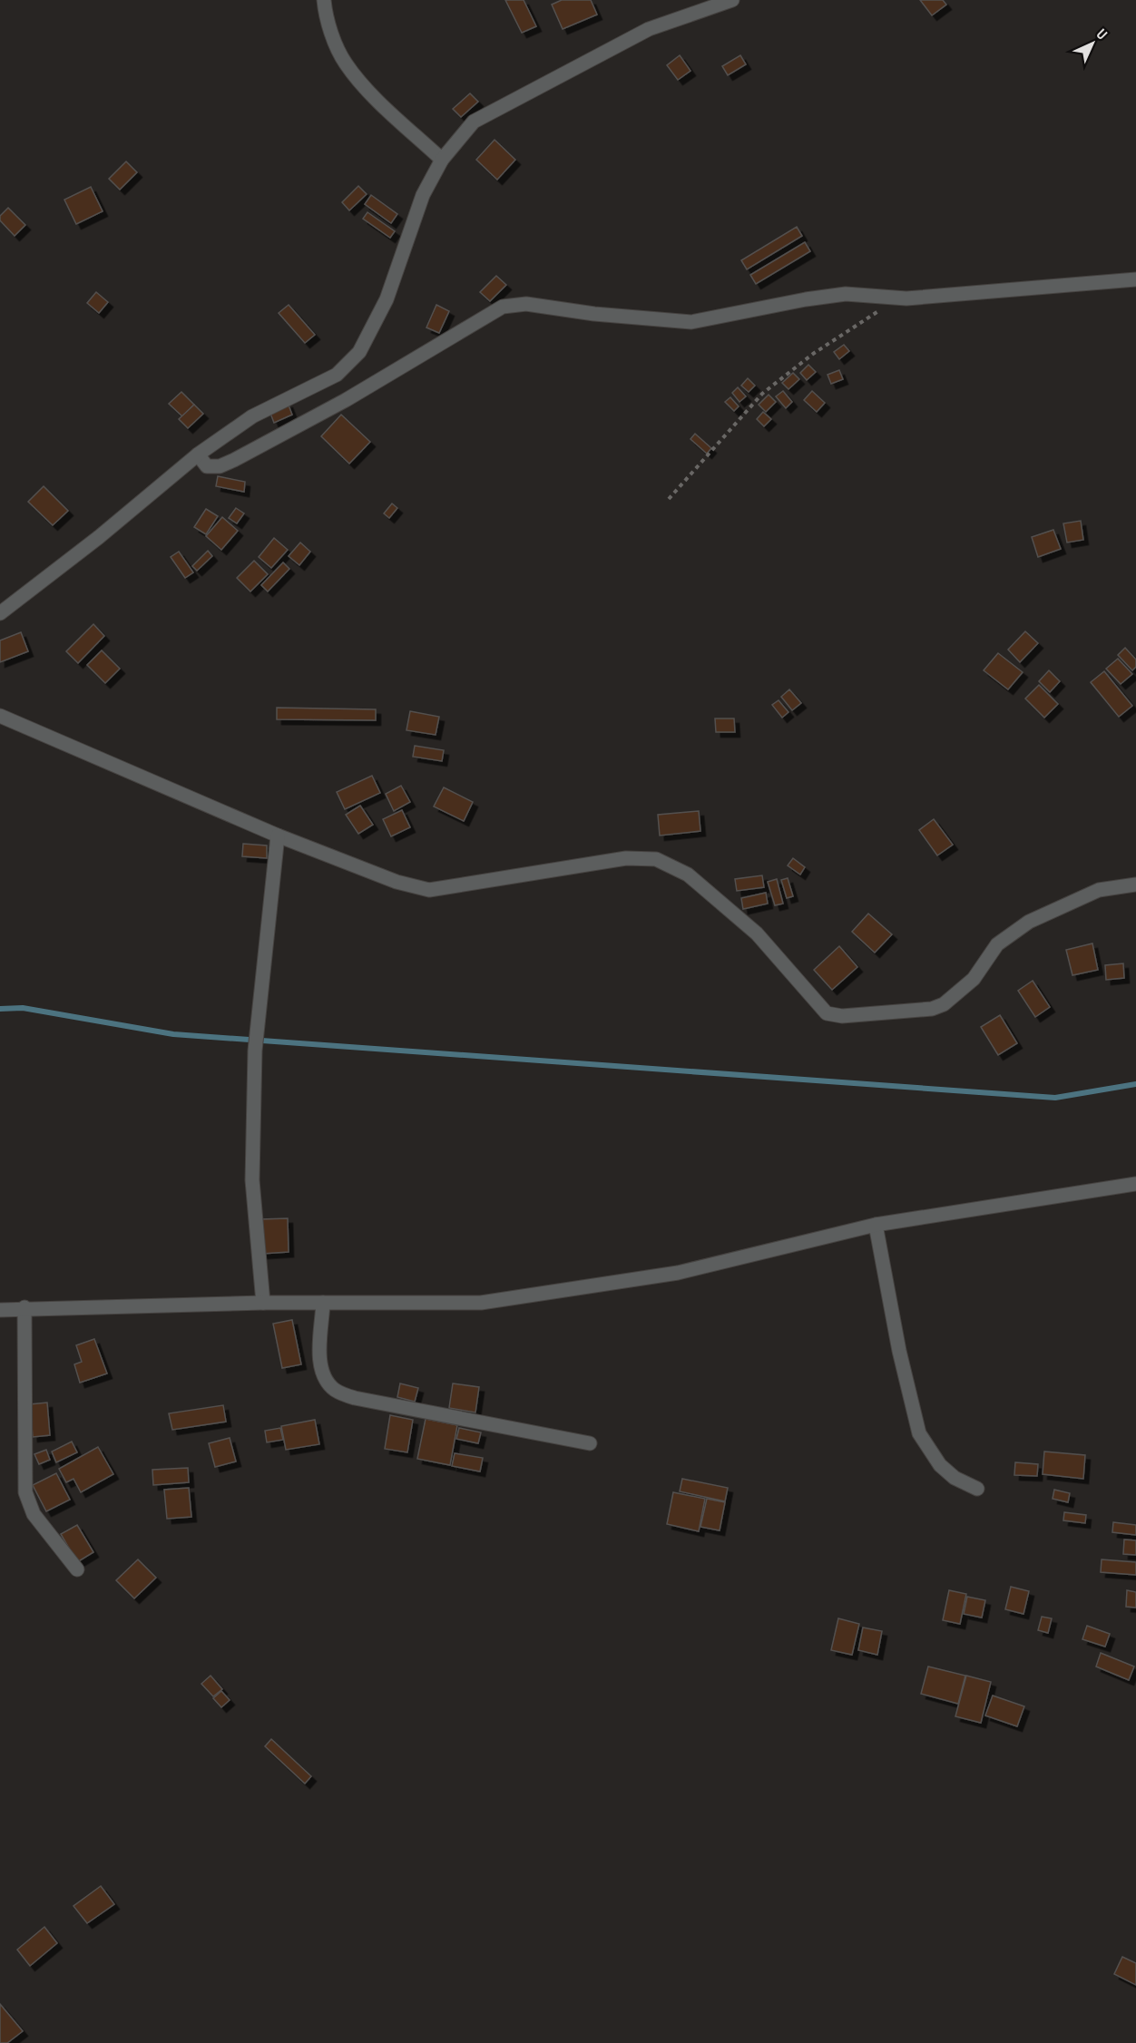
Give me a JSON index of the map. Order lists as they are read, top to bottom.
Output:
{
  "north": "top right"
}
